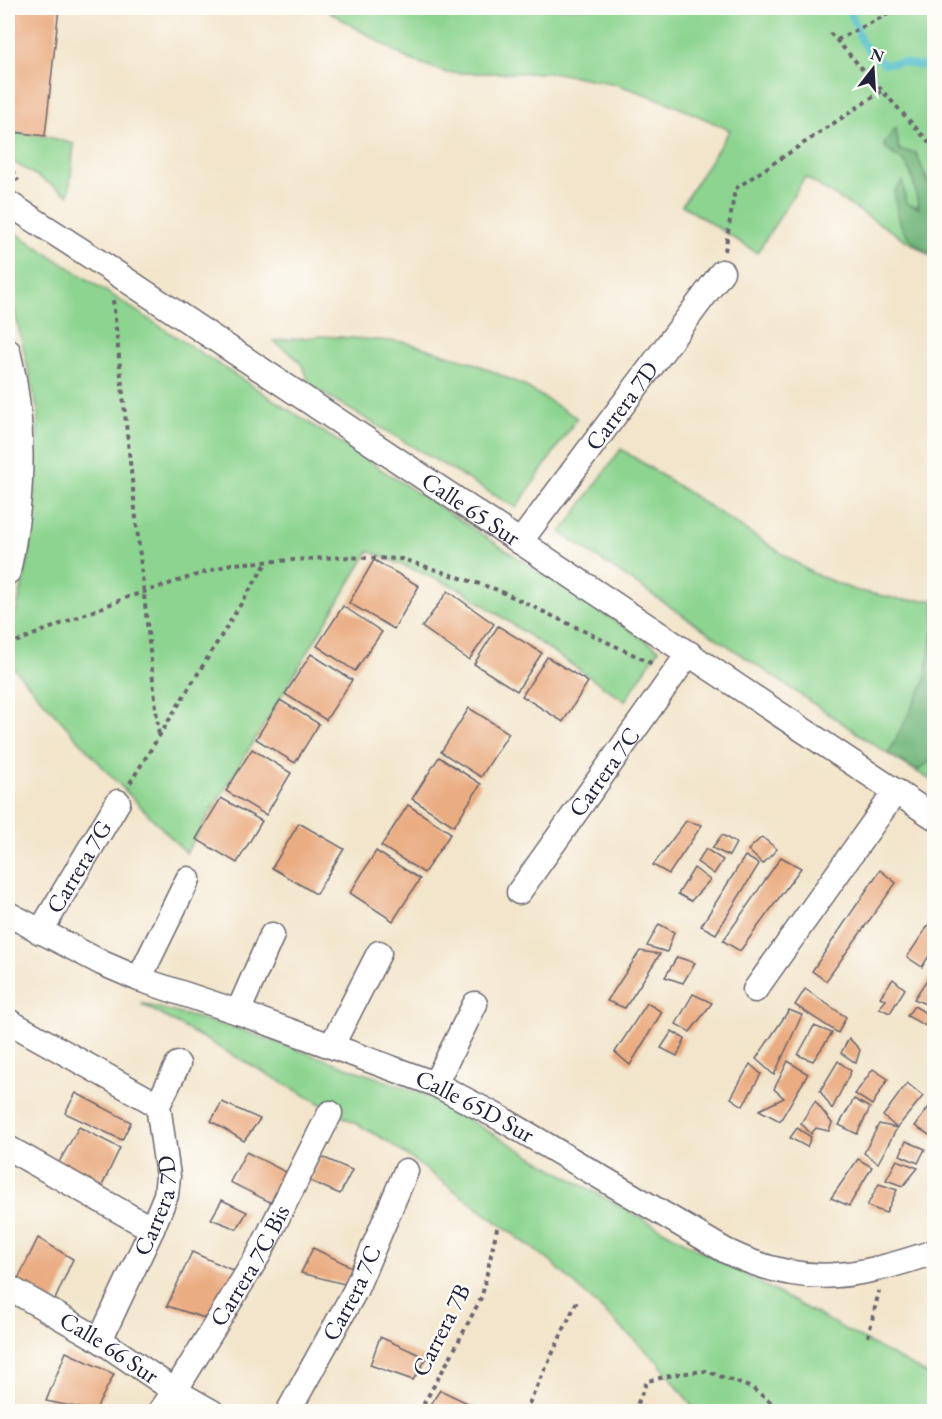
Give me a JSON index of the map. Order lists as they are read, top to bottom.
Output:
{
  "streets": {
    "street": [
      "Carrera 7D",
      "Calle 65 Sur",
      "Carrera 7C",
      "Carrera 7G",
      "Calle 65D Sur",
      "Carrera 7C Bis",
      "Calle 66 Sur"
    ],
    "path": ["Carrera 7B"]
  },
  "crossings": [
    ["Carrera 7D", "Calle 65 Sur"],
    ["Carrera 7D", "Calle 66 Sur"],
    ["Calle 65 Sur", "Carrera 7C"],
    ["Carrera 7G", "Calle 65D Sur"],
    ["Carrera 7C Bis", "Calle 66 Sur"]
  ],
  "north": "top"
}
